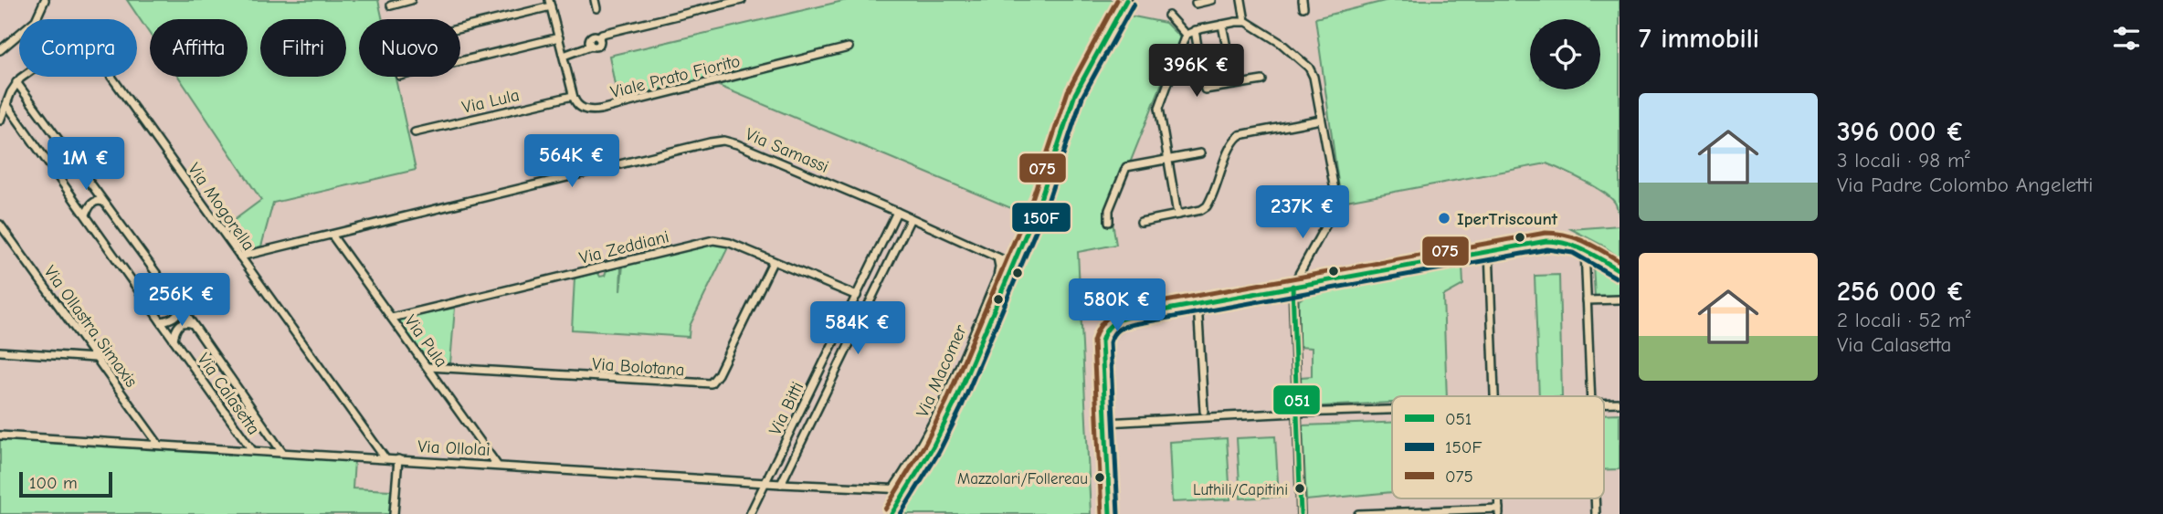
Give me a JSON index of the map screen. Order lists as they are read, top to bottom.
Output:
{
  "streets": {
    "street": [
      "Viale Prato Fiorito",
      "Via Lula",
      "Via Samassi",
      "Via Mogorella",
      "Via Zeddiani",
      "Via Ollastra Simaxis",
      "Via Pula",
      "Via Bolotana",
      "Via Macomer",
      "Via Calasetta",
      "Via Bitti",
      "Via Ollolai"
    ]
  },
  "crossings": [
    ["Viale Prato Fiorito", "Via Lula"],
    ["Via Samassi", "Via Mogorella"],
    ["Via Samassi", "Via Pula"],
    ["Via Samassi", "Via Macomer"],
    ["Via Samassi", "Via Bitti"],
    ["Via Mogorella", "Via Calasetta"],
    ["Via Mogorella", "Via Ollolai"],
    ["Via Zeddiani", "Via Pula"],
    ["Via Zeddiani", "Via Bolotana"],
    ["Via Zeddiani", "Via Bitti"],
    ["Via Ollastra Simaxis", "Via Ollolai"],
    ["Via Pula", "Via Bolotana"],
    ["Via Pula", "Via Ollolai"],
    ["Via Macomer", "Via Ollolai"],
    ["Via Calasetta", "Via Ollolai"],
    ["Via Bitti", "Via Ollolai"]
  ],
  "places": ["IperTriscount", "Mazzolari/Follereau", "Luthili/Capitini"],
  "lines": ["transit line 051", "transit line 075", "transit line 150F"],
  "legend": ["051", "150F", "075"],
  "scale_bar": "100 m",
  "page": {
    "heading": "7 immobili",
    "chip": [
      "Compra",
      "Affitta",
      "Filtri",
      "Nuovo"
    ],
    "price": [
      "396K €",
      "564K €",
      "1M €",
      "237K €",
      "256K €",
      "580K €",
      "584K €"
    ],
    "list": [
      {
        "name": "396 000 €",
        "note": "3 locali · 98 m² · Via Padre Colombo Angeletti"
      },
      {
        "name": "256 000 €",
        "note": "2 locali · 52 m² · Via Calasetta"
      }
    ],
    "scale": "100 m"
  }
}
